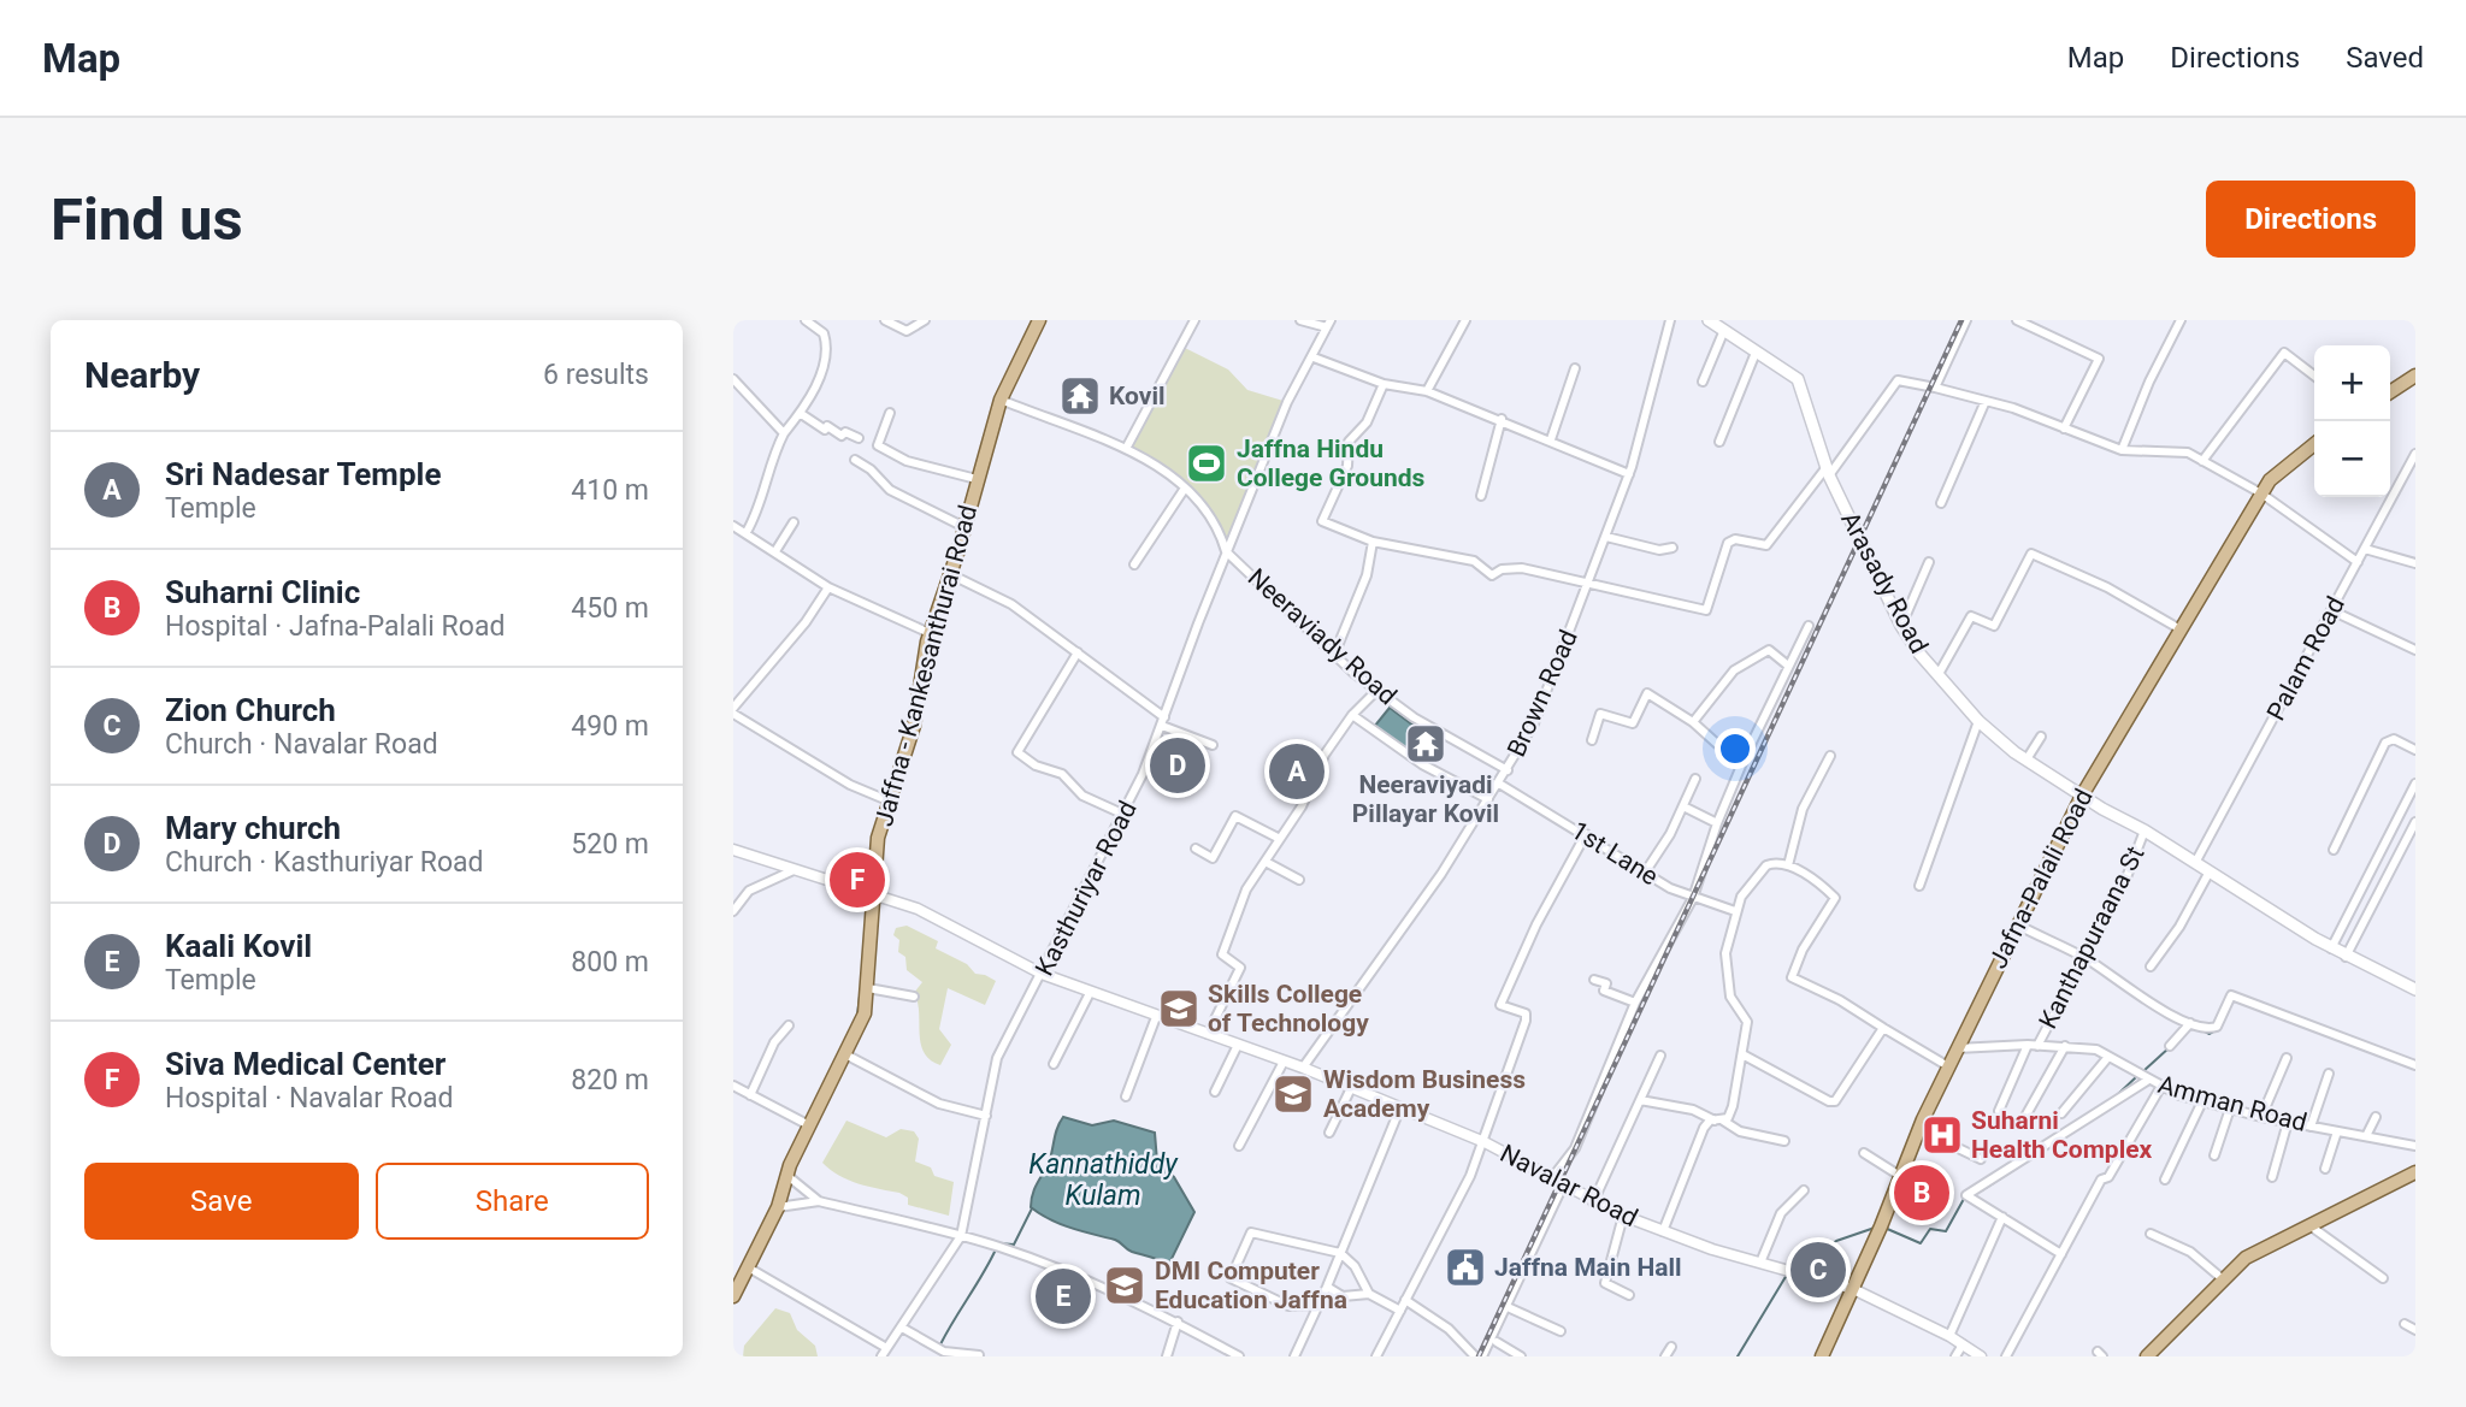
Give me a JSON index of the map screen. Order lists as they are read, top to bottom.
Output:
{
  "streets": {
    "main road": ["Arasady Road", "Jaffna - Kankesanthurai Road", "Jafna-Palali Road"],
    "street": [
      "Neeraviady Road",
      "Palam Road",
      "Brown Road",
      "1st Lane",
      "Kasthuriyar Road",
      "Kanthapuraana St",
      "Amman Road",
      "Navalar Road"
    ]
  },
  "crossings": [
    ["Arasady Road", "Palam Road"],
    ["Arasady Road", "Jafna-Palali Road"],
    ["Arasady Road", "Kanthapuraana St"],
    ["Neeraviady Road", "Brown Road"],
    ["Neeraviady Road", "Kasthuriyar Road"],
    ["Jaffna - Kankesanthurai Road", "Navalar Road"],
    ["Brown Road", "1st Lane"],
    ["Brown Road", "Navalar Road"],
    ["Jafna-Palali Road", "Amman Road"],
    ["Jafna-Palali Road", "Navalar Road"],
    ["Kasthuriyar Road", "Navalar Road"],
    ["Kanthapuraana St", "Amman Road"]
  ],
  "water": ["Kannathiddy Kulam"],
  "places": {
    "temple": ["Kovil", "Neeraviyadi Pillayar Kovil"],
    "sports": ["Jaffna Hindu College Grounds"],
    "school or university": ["Skills College of Technology", "Wisdom Business Academy", "DMI Computer Education Jaffna"],
    "hospital": ["Suharni Health Complex"],
    "public building": ["Jaffna Main Hall"]
  },
  "page": {
    "header": "Map",
    "nav": ["Map", "Directions", "Saved"],
    "buttons": [
      "Directions",
      ["Save", "Share"]
    ],
    "title": "Find us",
    "heading": ["Nearby", "6 results"],
    "map_buttons": ["+", "−"],
    "list": [
      {
        "mark": "A",
        "name": "Sri Nadesar Temple",
        "note": "Temple",
        "value": "410 m"
      },
      {
        "mark": "B",
        "name": "Suharni Clinic",
        "note": "Hospital · Jafna-Palali Road",
        "value": "450 m"
      },
      {
        "mark": "C",
        "name": "Zion Church",
        "note": "Church · Navalar Road",
        "value": "490 m"
      },
      {
        "mark": "D",
        "name": "Mary church",
        "note": "Church · Kasthuriyar Road",
        "value": "520 m"
      },
      {
        "mark": "E",
        "name": "Kaali Kovil",
        "note": "Temple",
        "value": "800 m"
      },
      {
        "mark": "F",
        "name": "Siva Medical Center",
        "note": "Hospital · Navalar Road",
        "value": "820 m"
      }
    ],
    "pins": [
      "D",
      "A",
      "F",
      "B",
      "C",
      "E"
    ]
  }
}
